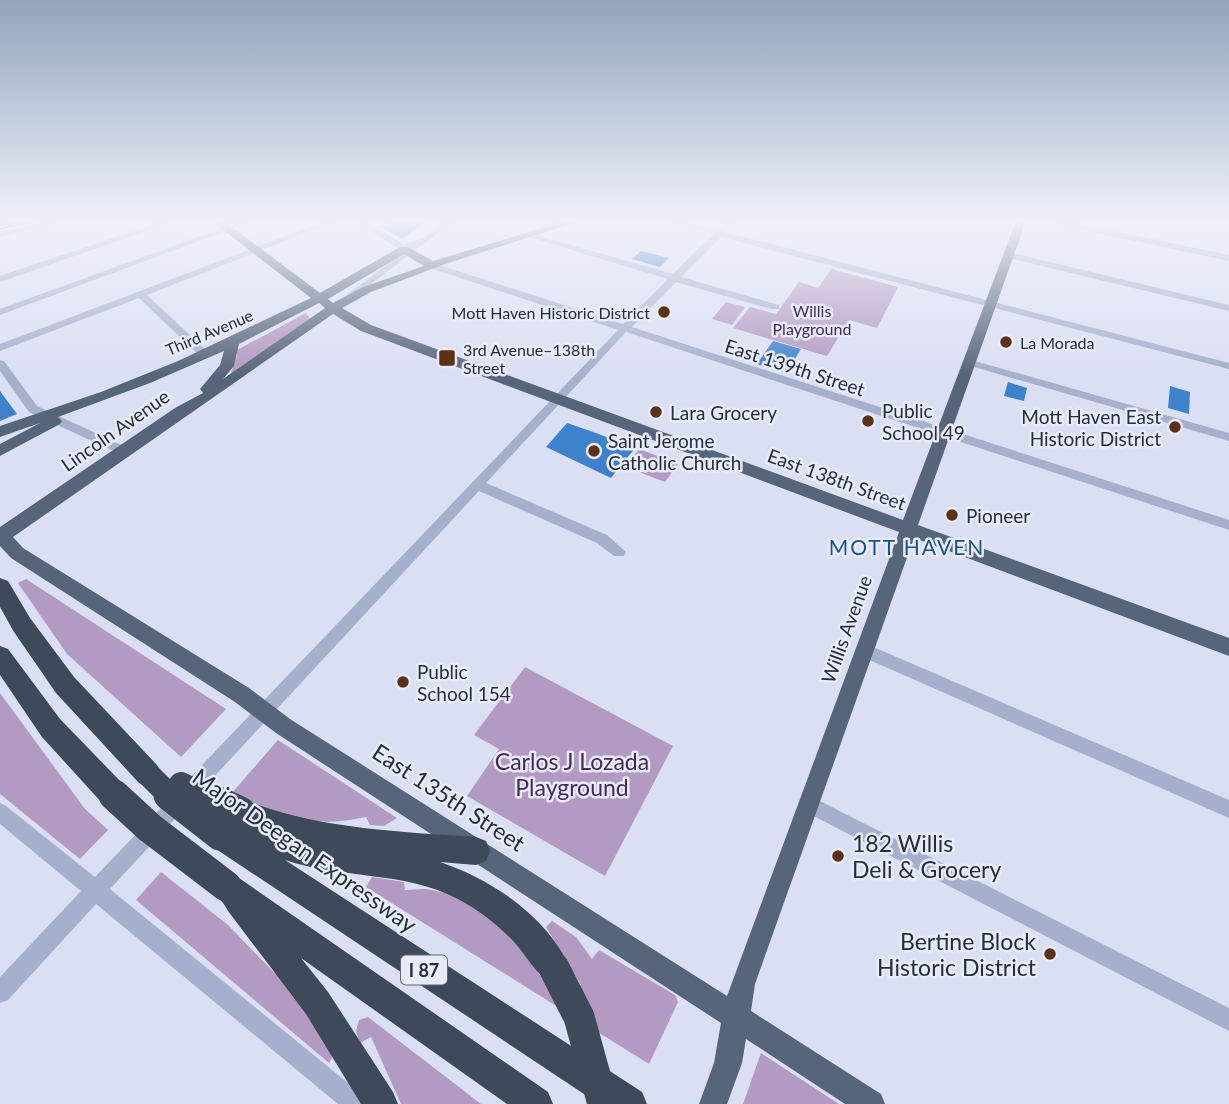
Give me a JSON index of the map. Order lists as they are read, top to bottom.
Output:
{
  "streets": {
    "highway": ["Major Deegan Expressway", "I 87"],
    "main road": [
      "Third Avenue",
      "Lincoln Avenue",
      "East 138th Street",
      "Willis Avenue",
      "East 135th Street"
    ],
    "street": ["East 139th Street"]
  },
  "crossings": [
    ["Third Avenue", "Lincoln Avenue"],
    ["Third Avenue", "East 138th Street"],
    ["East 139th Street", "Willis Avenue"],
    ["Lincoln Avenue", "East 135th Street"],
    ["East 138th Street", "Willis Avenue"],
    ["Willis Avenue", "East 135th Street"]
  ],
  "districts": ["MOTT HAVEN"],
  "parks": ["Willis Playground", "Carlos J Lozada Playground"],
  "places": {
    "other": [
      "Mott Haven Historic District",
      "La Morada",
      "Lara Grocery",
      "Public School 49",
      "Mott Haven East Historic District",
      "Saint Jerome Catholic Church",
      "Pioneer",
      "Public School 154",
      "182 Willis Deli & Grocery",
      "Bertine Block Historic District"
    ],
    "transit": ["3rd Avenue–138th Street"]
  }
}
